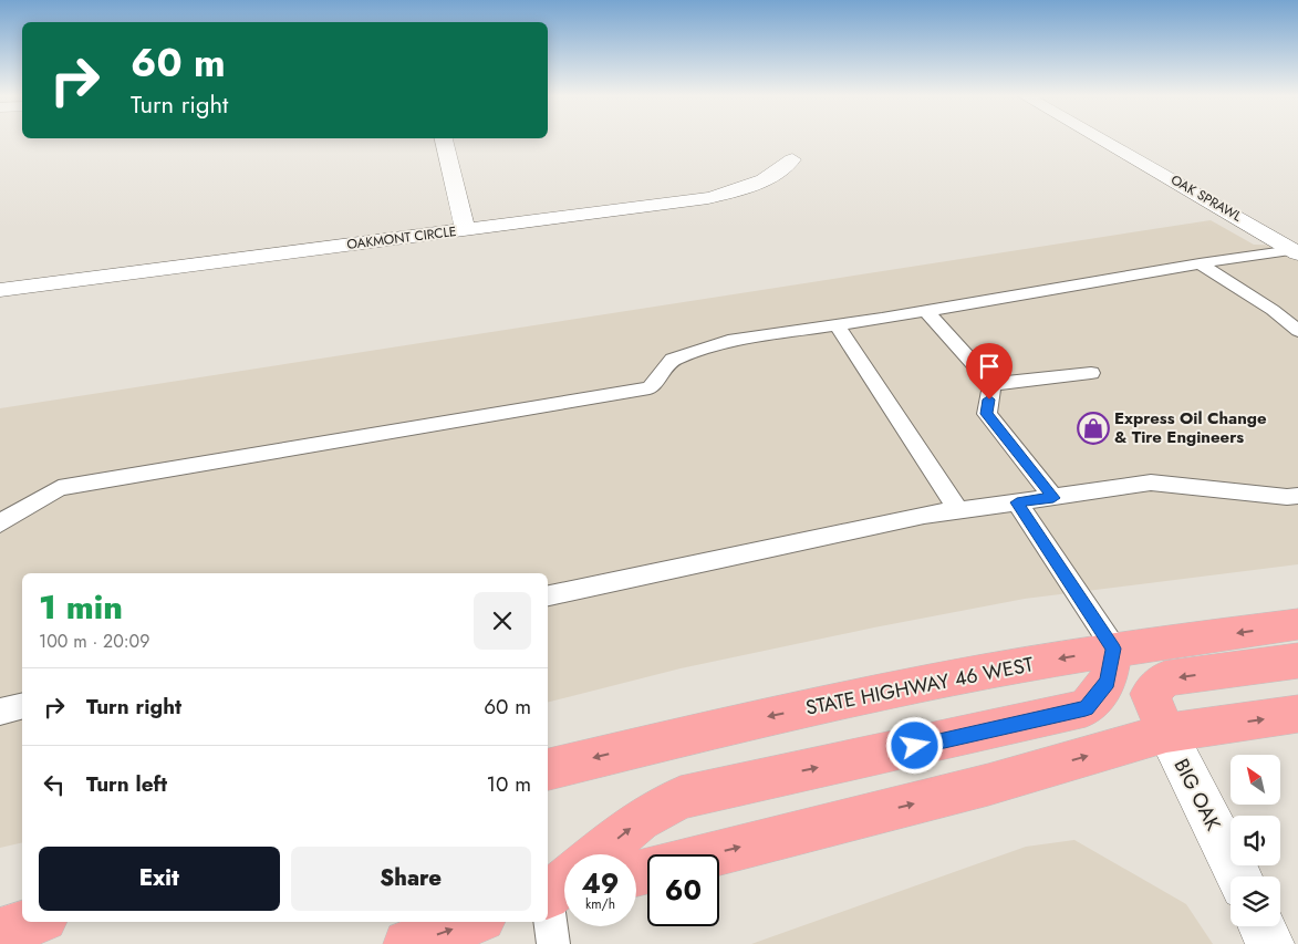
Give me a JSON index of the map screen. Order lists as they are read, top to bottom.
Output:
{
  "streets": {
    "main road": ["STATE HIGHWAY 46 WEST"],
    "street": ["OAK SPRAWL", "OAKMONT CIRCLE", "BIG OAK"]
  },
  "places": {
    "shop": ["Express Oil Change & Tire Engineers"]
  },
  "north": "top left",
  "page": {
    "turn": ["60 m", "Turn right"],
    "heading": ["1 min", "100 m · 20:09"],
    "list": [
      {
        "name": "Turn right",
        "value": "60 m"
      },
      {
        "name": "Turn left",
        "value": "10 m"
      }
    ],
    "buttons": ["Exit", "Share"],
    "speed": "49 km/h",
    "limit": "60"
  }
}
